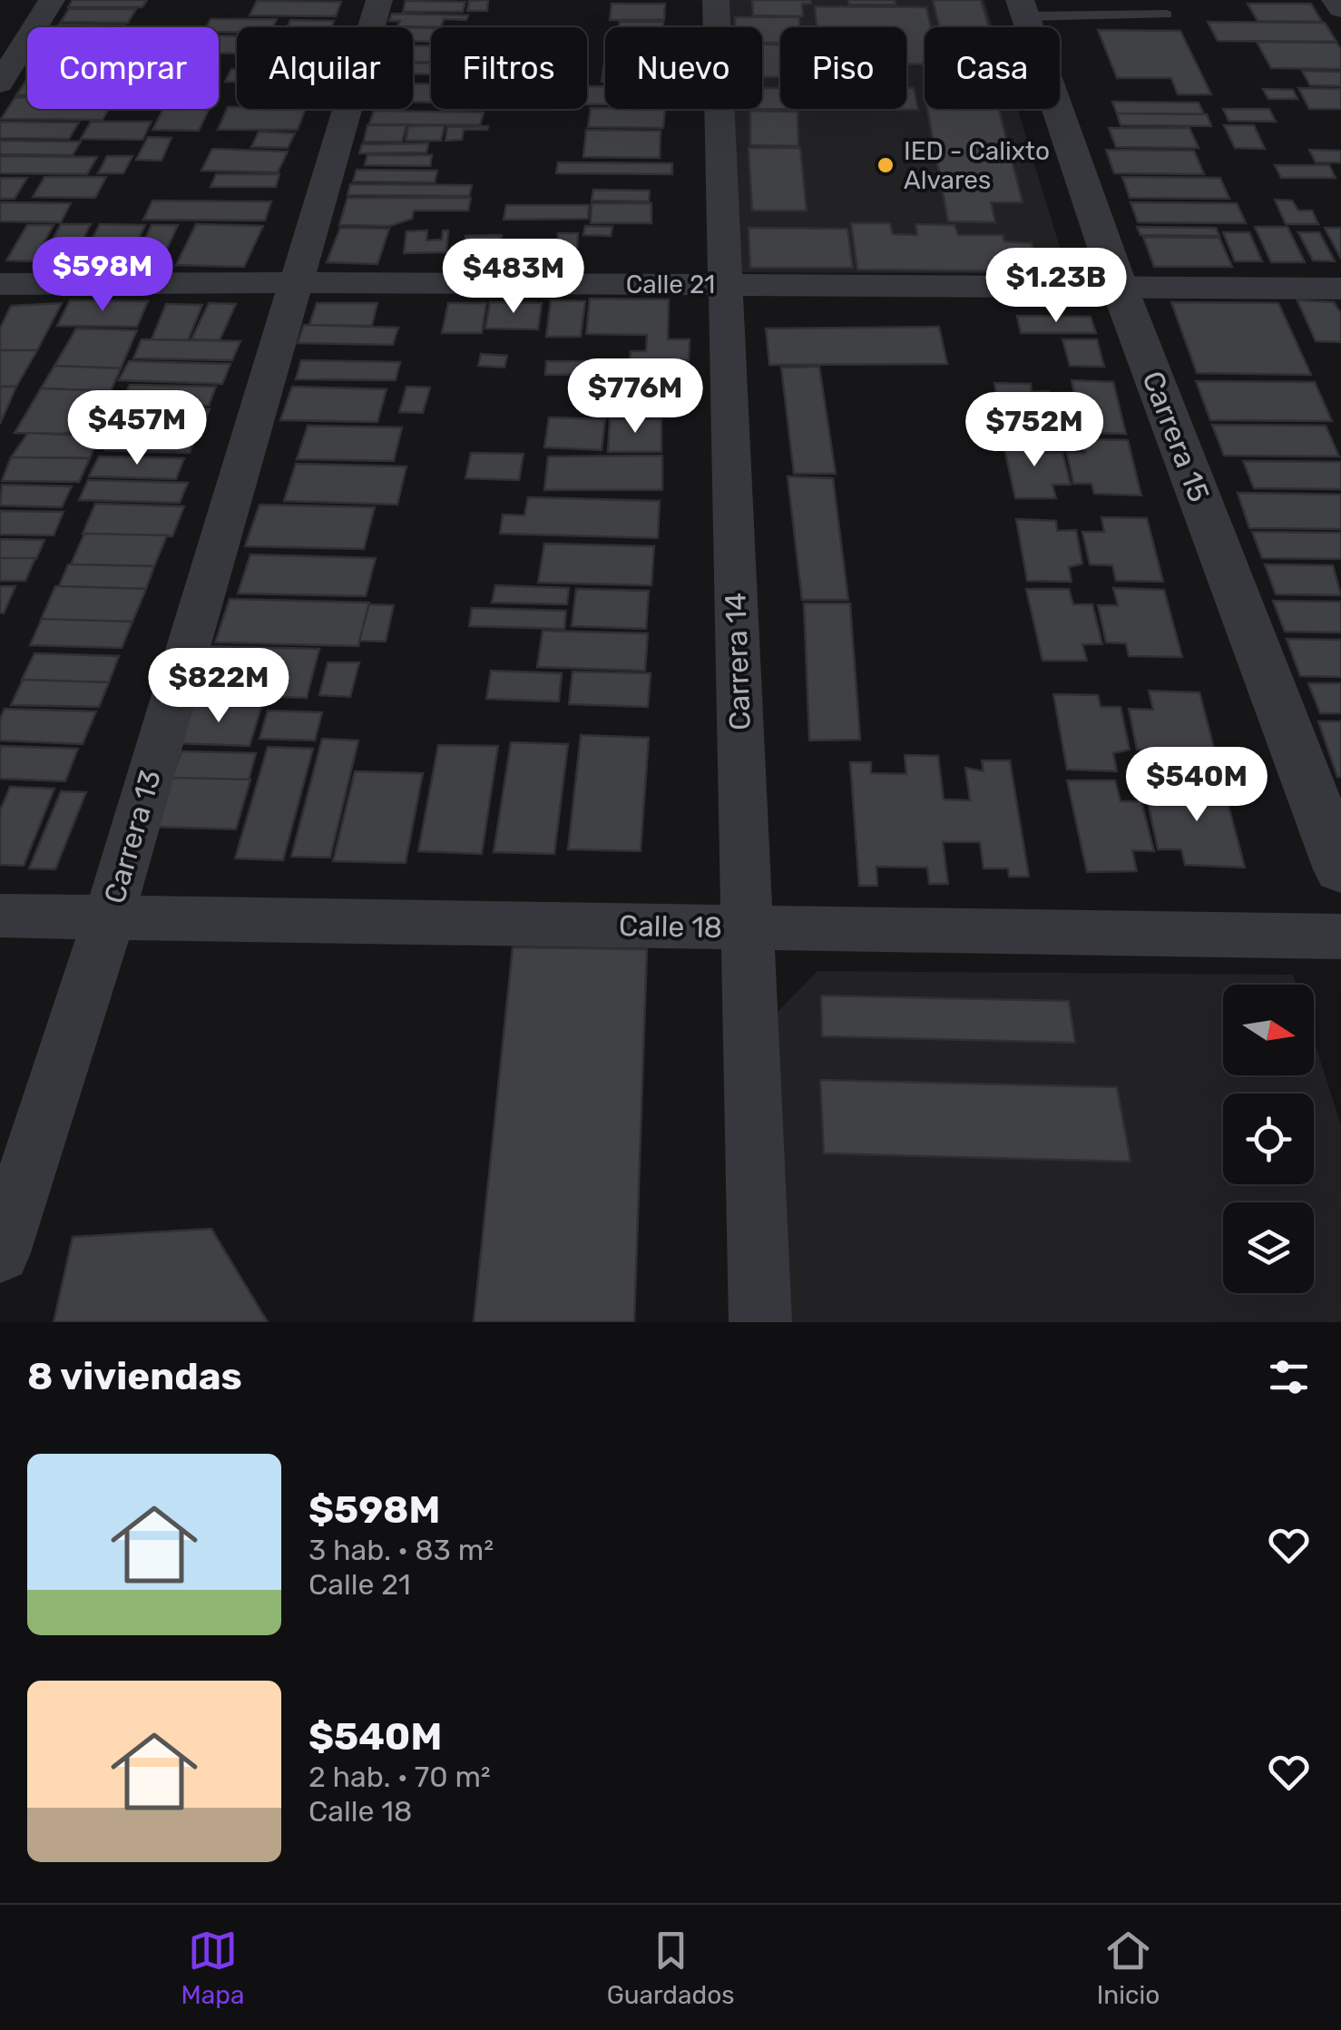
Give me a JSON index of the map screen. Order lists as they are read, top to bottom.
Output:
{
  "streets": {
    "street": [
      "Calle 21",
      "Carrera 15",
      "Carrera 14",
      "Carrera 13",
      "Calle 18"
    ]
  },
  "crossings": [
    ["Calle 21", "Carrera 15"],
    ["Calle 21", "Carrera 14"],
    ["Calle 21", "Carrera 13"],
    ["Carrera 14", "Calle 18"],
    ["Carrera 13", "Calle 18"]
  ],
  "places": ["IED - Calixto Alvares"],
  "north": "right",
  "page": {
    "chip": [
      "Comprar",
      "Alquilar",
      "Filtros",
      "Nuevo",
      "Piso",
      "Casa"
    ],
    "price": [
      "$598M",
      "$483M",
      "$1.23B",
      "$776M",
      "$457M",
      "$752M",
      "$822M",
      "$540M"
    ],
    "heading": "8 viviendas",
    "list": [
      {
        "name": "$598M",
        "note": "3 hab. · 83 m² · Calle 21"
      },
      {
        "name": "$540M",
        "note": "2 hab. · 70 m² · Calle 18"
      }
    ],
    "tabs": ["Mapa", "Guardados", "Inicio"]
  }
}
